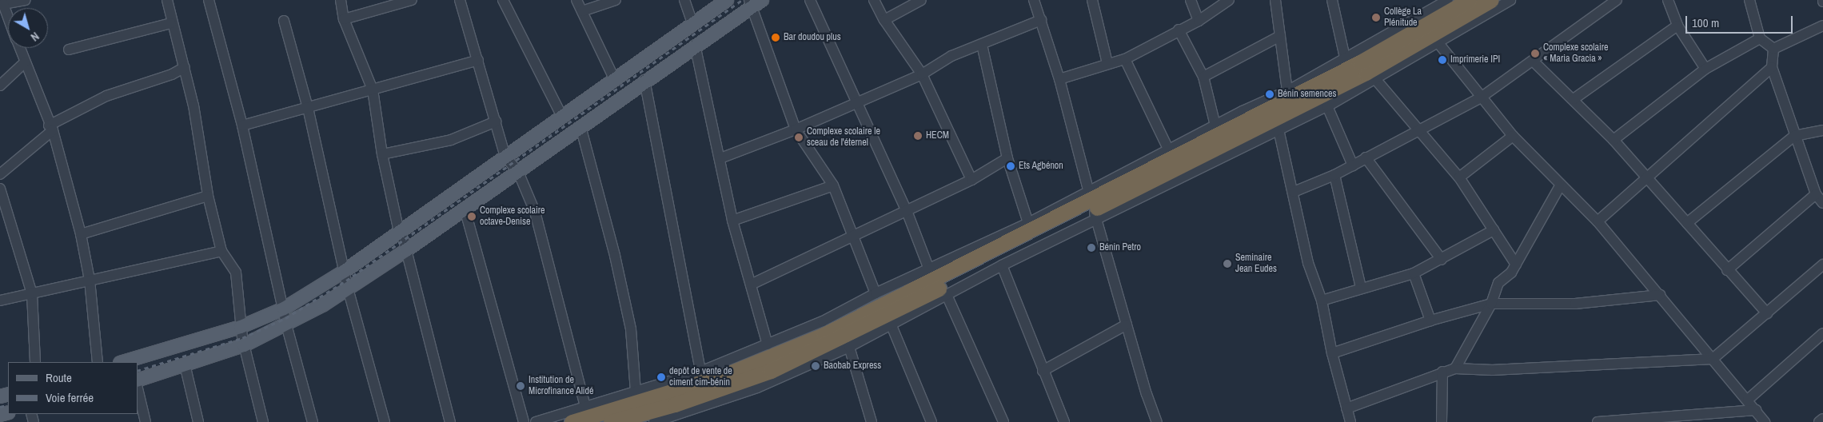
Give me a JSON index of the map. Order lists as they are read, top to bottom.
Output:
{
  "places": [
    "Collège La Plénitude",
    "Bar doudou plus",
    "Complexe scolaire « Maria Gracia »",
    "Imprimerie IPI",
    "Bénin semences",
    "HECM",
    "Complexe scolaire le sceau de l'éternel",
    "Ets Agbénon",
    "Complexe scolaire octave-Denise",
    "Bénin Petro",
    "Seminaire Jean Eudes",
    "Baobab Express",
    "depôt de vente de ciment cim-bénin",
    "Institution de Microfinance Alidé"
  ],
  "legend": ["Route", "Voie ferrée"],
  "scale_bar": "100 m",
  "north": "bottom right"
}
